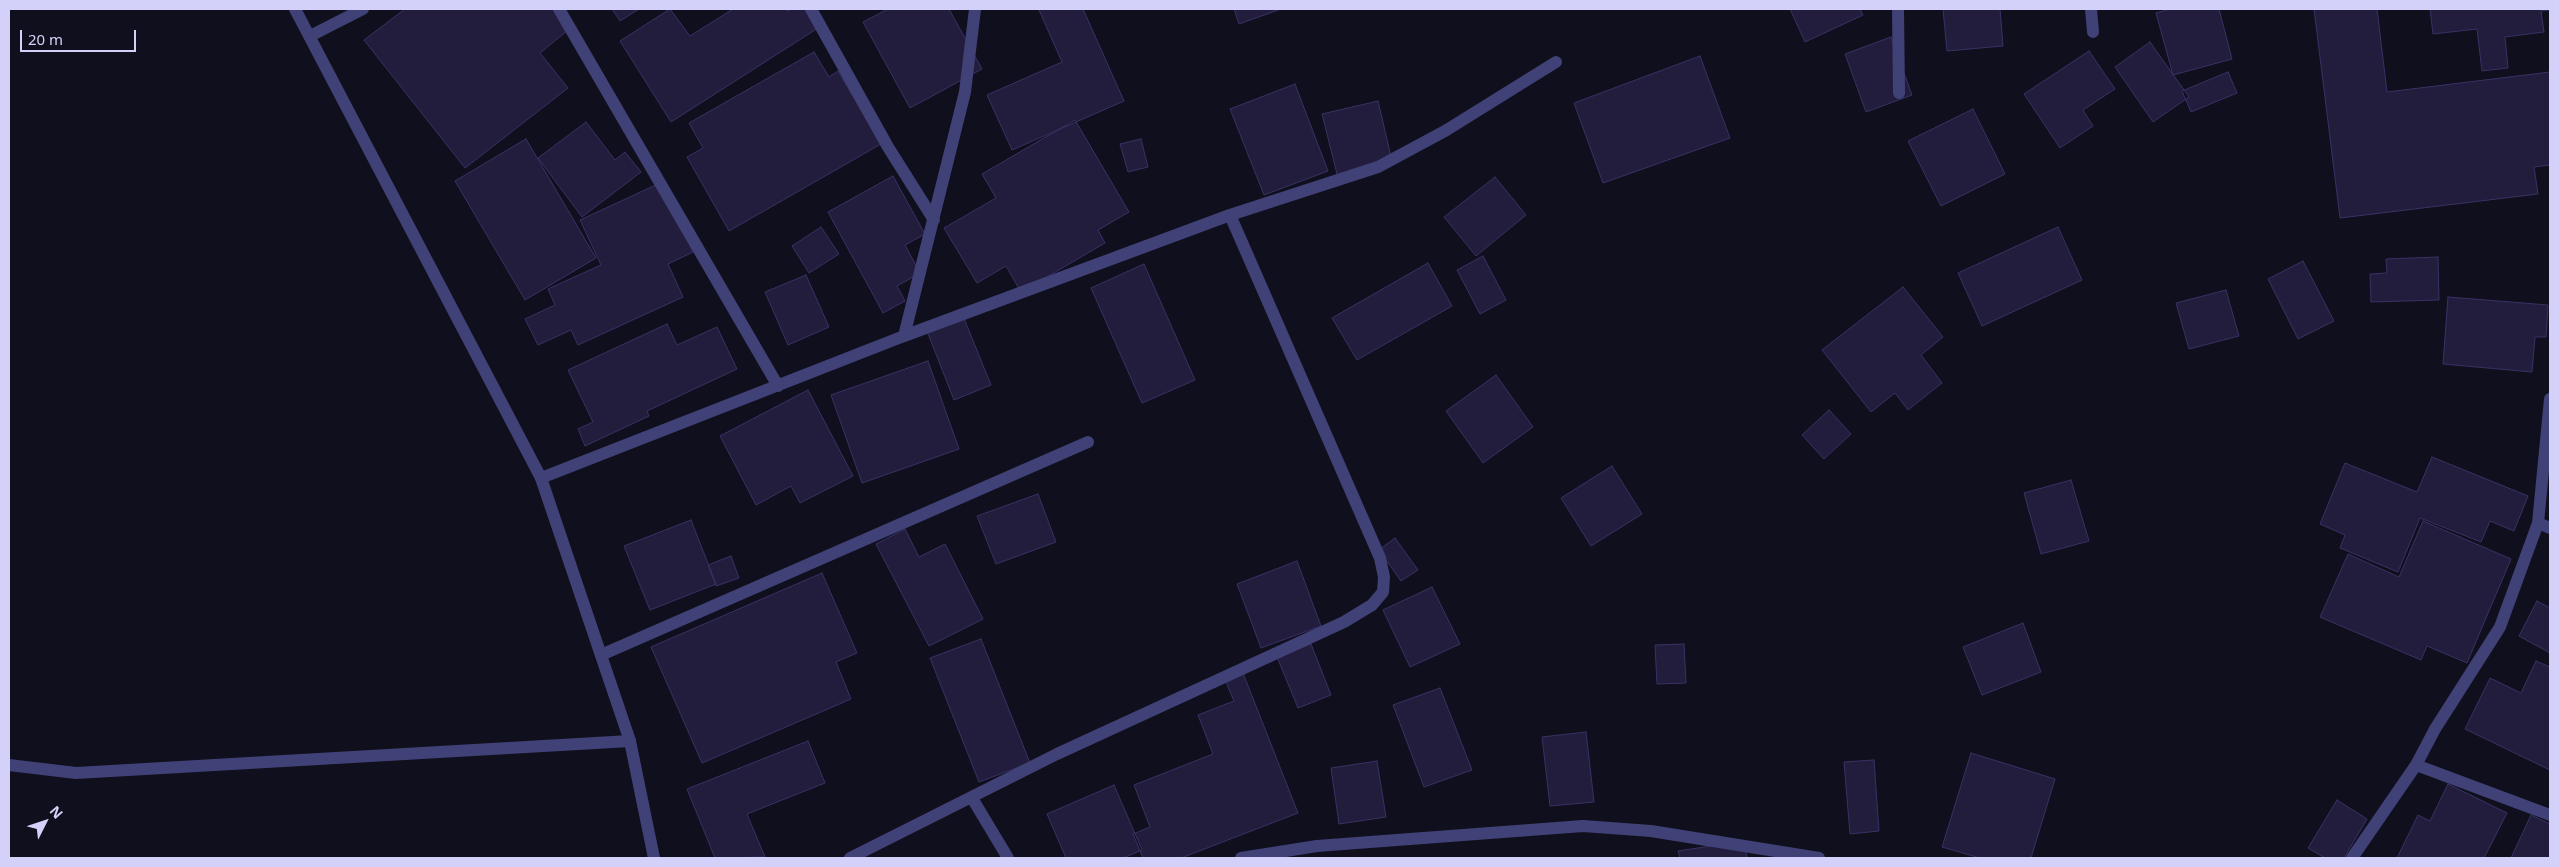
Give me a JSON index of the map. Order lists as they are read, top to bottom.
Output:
{
  "scale_bar": "20 m",
  "north": "top right"
}
